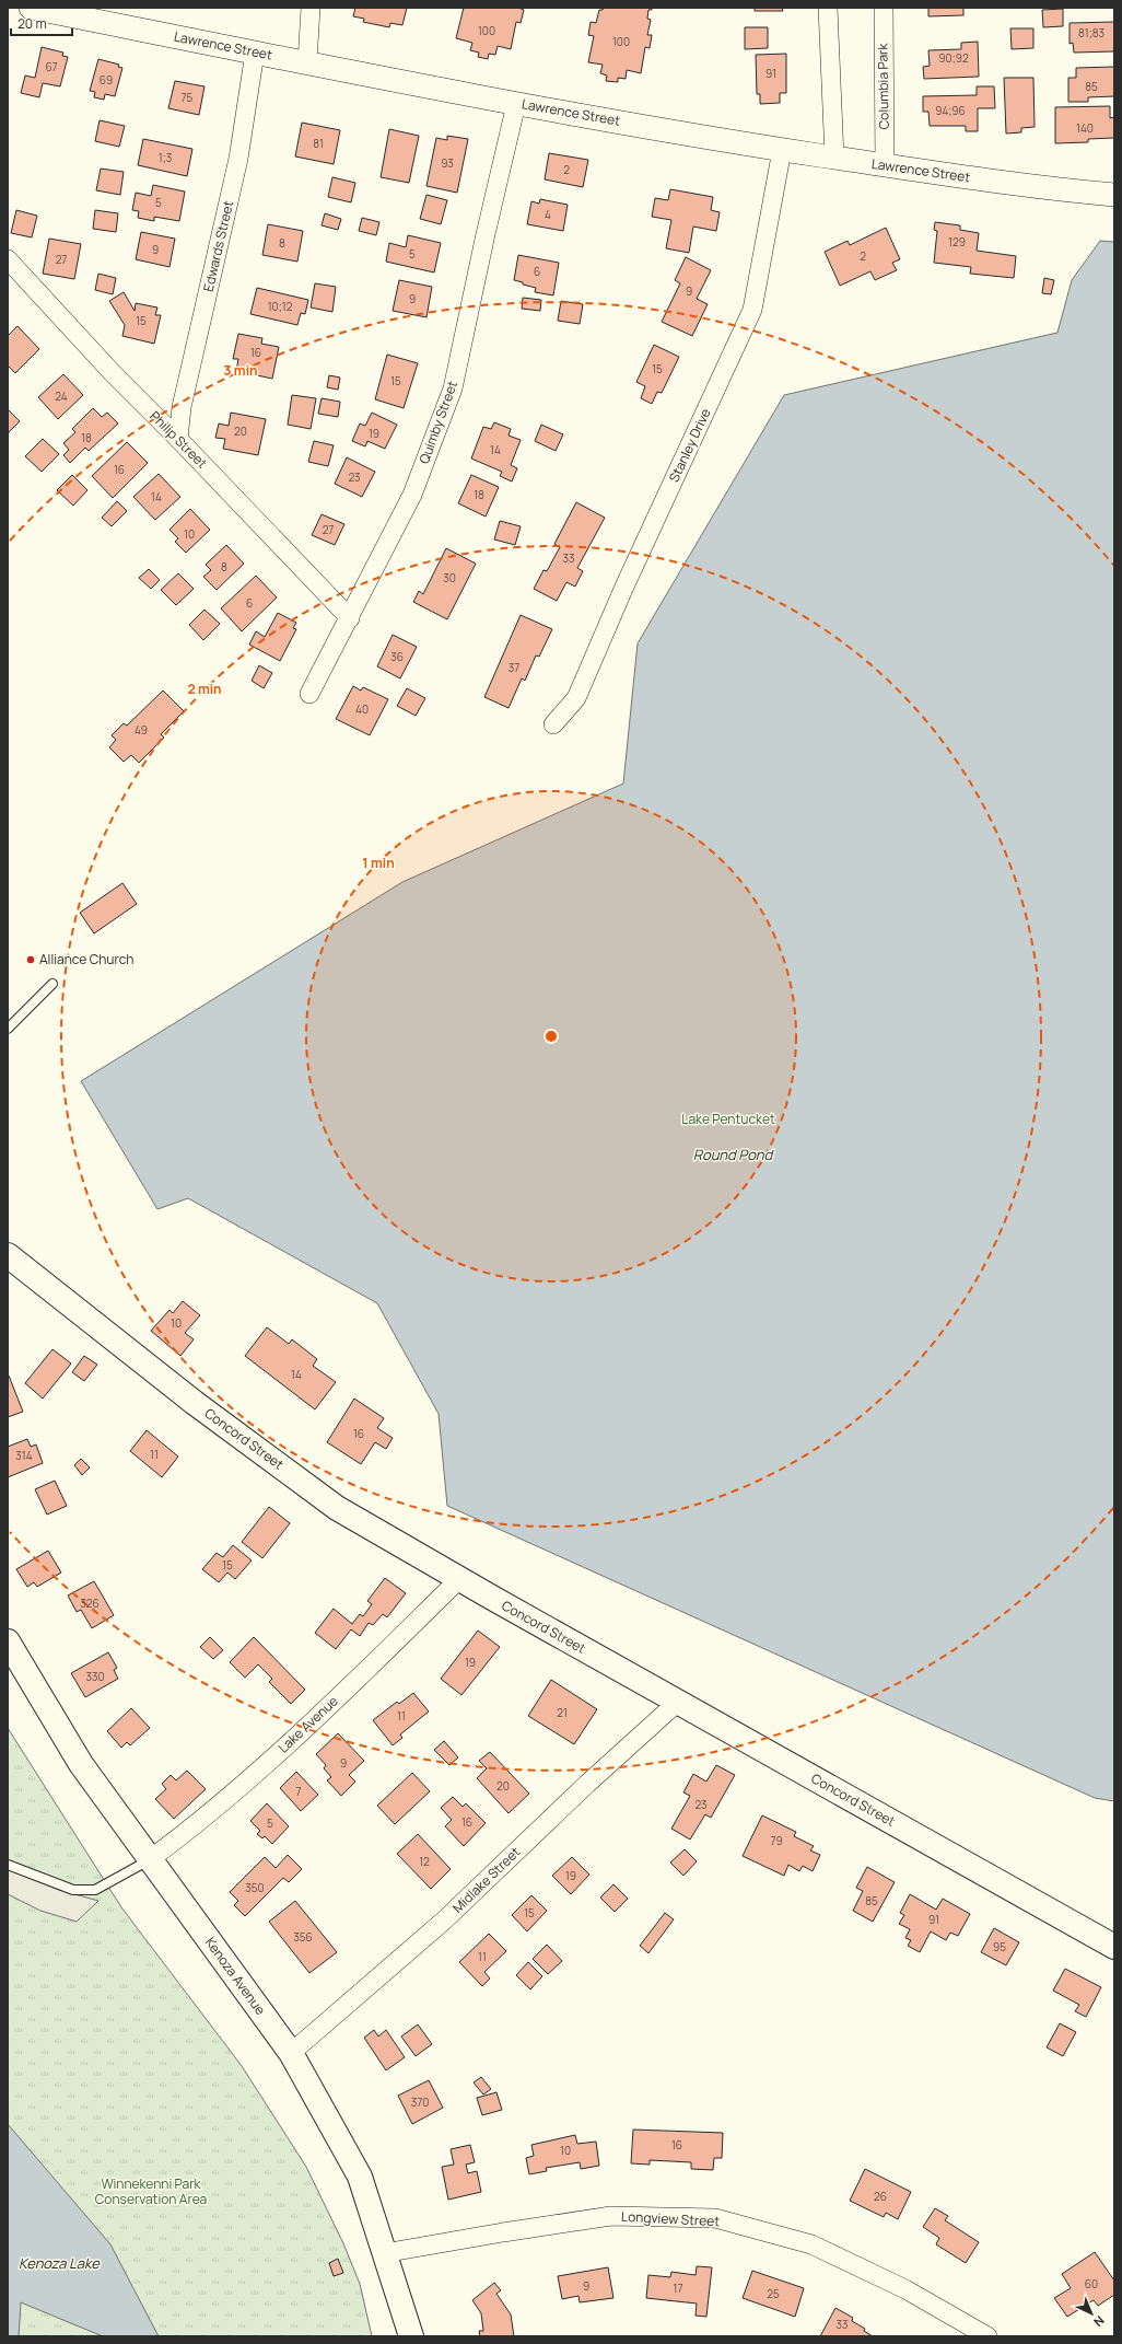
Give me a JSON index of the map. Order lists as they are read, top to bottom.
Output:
{
  "streets": {
    "main road": ["Concord Street", "Kenoza Avenue"],
    "street": [
      "Lawrence Street",
      "Columbia Park",
      "Edwards Street",
      "Quimby Street",
      "Philip Street",
      "Stanley Drive",
      "Lake Avenue",
      "Midlake Street",
      "Longview Street"
    ]
  },
  "crossings": [
    ["Lawrence Street", "Columbia Park"],
    ["Lawrence Street", "Edwards Street"],
    ["Lawrence Street", "Quimby Street"],
    ["Lawrence Street", "Stanley Drive"],
    ["Edwards Street", "Philip Street"],
    ["Quimby Street", "Philip Street"],
    ["Concord Street", "Lake Avenue"],
    ["Concord Street", "Midlake Street"],
    ["Lake Avenue", "Kenoza Avenue"],
    ["Midlake Street", "Kenoza Avenue"],
    ["Kenoza Avenue", "Longview Street"]
  ],
  "water": ["Round Pond", "Kenoza Lake"],
  "parks": ["Lake Pentucket", "Winnekenni Park Conservation Area"],
  "places": ["Alliance Church"],
  "house_numbers": [
    "100",
    "81;83",
    "100",
    "90;92",
    "67",
    "91",
    "69",
    "85",
    "75",
    "94;96",
    "140",
    "81",
    "1;3",
    "93",
    "2",
    "5",
    "4",
    "129",
    "8",
    "9",
    "5",
    "2",
    "27",
    "6",
    "9",
    "9",
    "10;12",
    "15",
    "16",
    "15",
    "15",
    "24",
    "20",
    "19",
    "18",
    "14",
    "16",
    "23",
    "18",
    "14",
    "27",
    "10",
    "33",
    "8",
    "30",
    "6",
    "36",
    "37",
    "40",
    "49",
    "10",
    "14",
    "16",
    "11",
    "314",
    "15",
    "326",
    "19",
    "330",
    "21",
    "11",
    "9",
    "20",
    "7",
    "23",
    "16",
    "5",
    "79",
    "12",
    "19",
    "350",
    "85",
    "15",
    "91",
    "356",
    "95",
    "11",
    "370",
    "16",
    "10",
    "26",
    "60",
    "9",
    "17",
    "25",
    "33"
  ],
  "scale_bar": "20 m",
  "north": "bottom right",
  "rings": ["3 min", "2 min", "1 min"]
}
